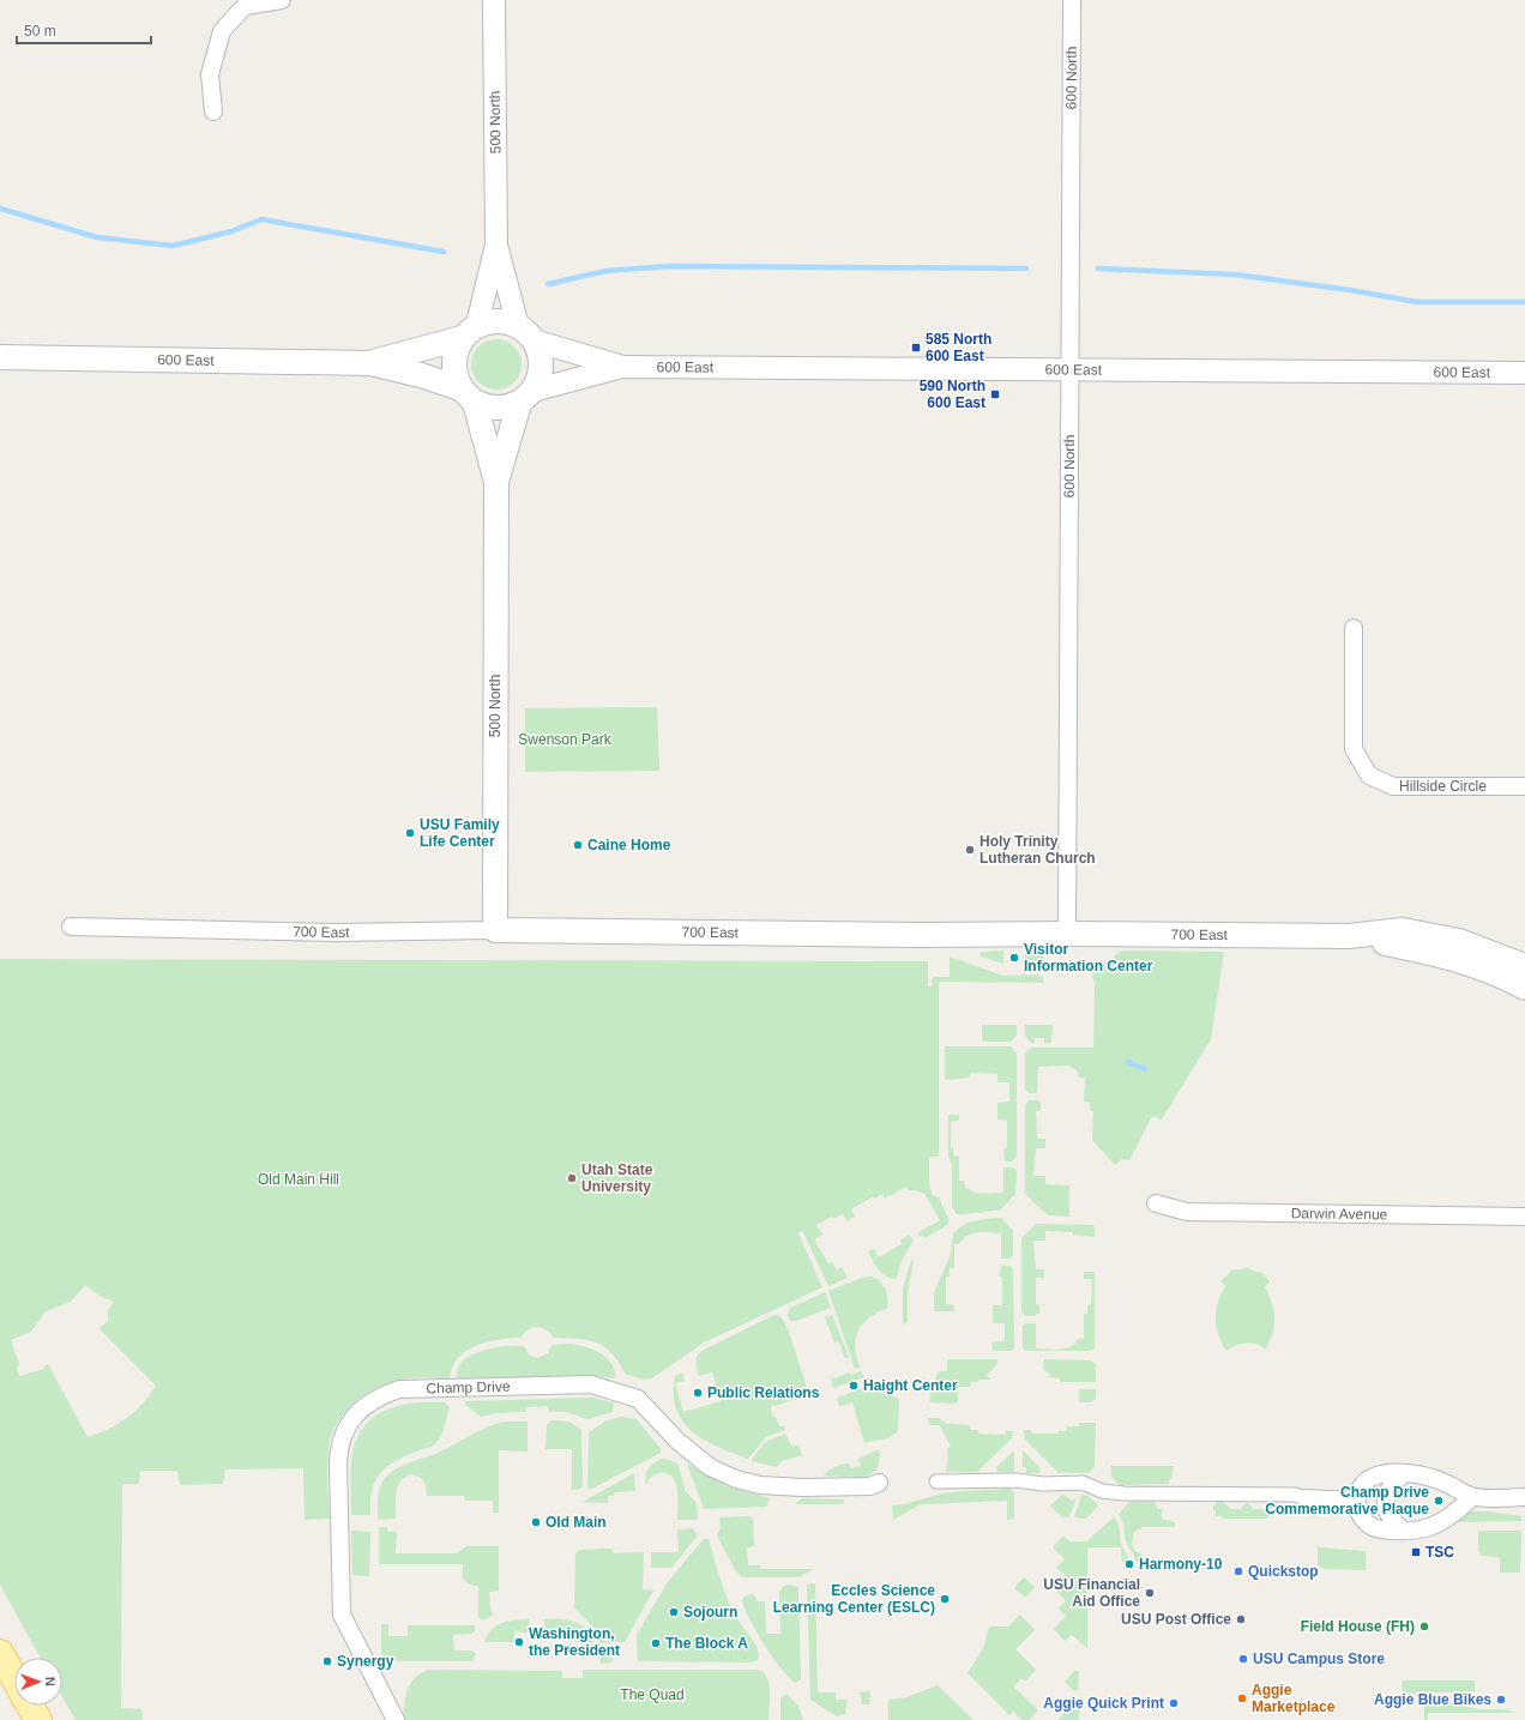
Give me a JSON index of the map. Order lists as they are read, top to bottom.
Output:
{
  "streets": {
    "main road": ["500 North", "600 East", "700 East"],
    "street": [
      "600 North",
      "Hillside Circle",
      "Darwin Avenue",
      "Champ Drive"
    ]
  },
  "crossings": [
    ["600 North", "600 East"],
    ["600 North", "700 East"],
    ["500 North", "600 East"],
    ["500 North", "700 East"]
  ],
  "parks": ["Swenson Park", "Old Main Hill", "The Quad"],
  "places": {
    "transit": ["585 North 600 East", "590 North 600 East", "TSC"],
    "other": [
      "USU Family Life Center",
      "Caine Home",
      "Holy Trinity Lutheran Church",
      "Visitor Information Center",
      "Utah State University",
      "Haight Center",
      "Public Relations",
      "Champ Drive Commemorative Plaque",
      "Old Main",
      "Harmony-10",
      "Quickstop",
      "USU Financial Aid Office",
      "Eccles Science Learning Center (ESLC)",
      "Sojourn",
      "USU Post Office",
      "Field House (FH)",
      "Washington, the President",
      "The Block A",
      "USU Campus Store",
      "Synergy",
      "Aggie Marketplace",
      "Aggie Blue Bikes",
      "Aggie Quick Print"
    ]
  },
  "scale_bar": "50 m",
  "north": "right"
}
